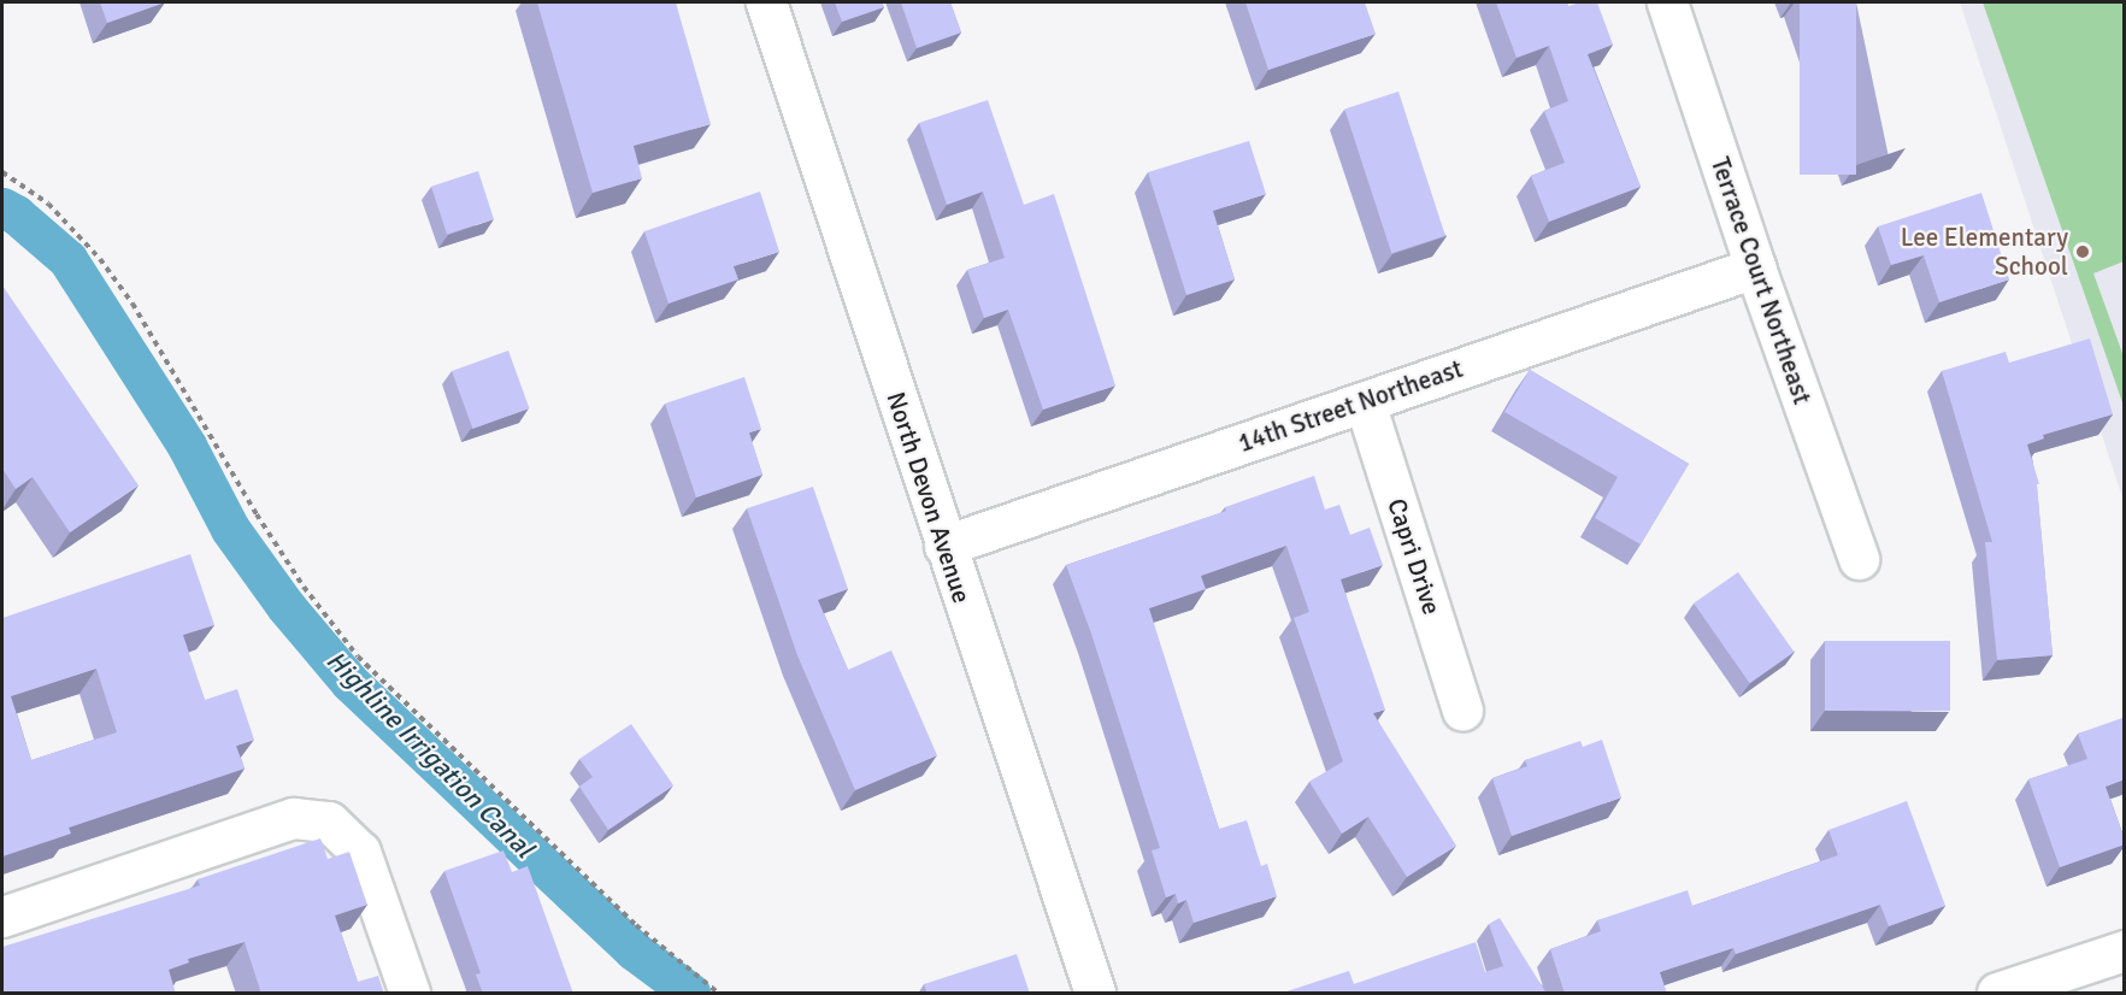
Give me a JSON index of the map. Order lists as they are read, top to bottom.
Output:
{
  "streets": {
    "street": [
      "Terrace Court Northeast",
      "14th Street Northeast",
      "North Devon Avenue",
      "Capri Drive"
    ]
  },
  "crossings": [
    ["Terrace Court Northeast", "14th Street Northeast"],
    ["14th Street Northeast", "North Devon Avenue"],
    ["14th Street Northeast", "Capri Drive"]
  ],
  "water": ["Highline Irrigation Canal"],
  "places": ["Lee Elementary School"]
}
